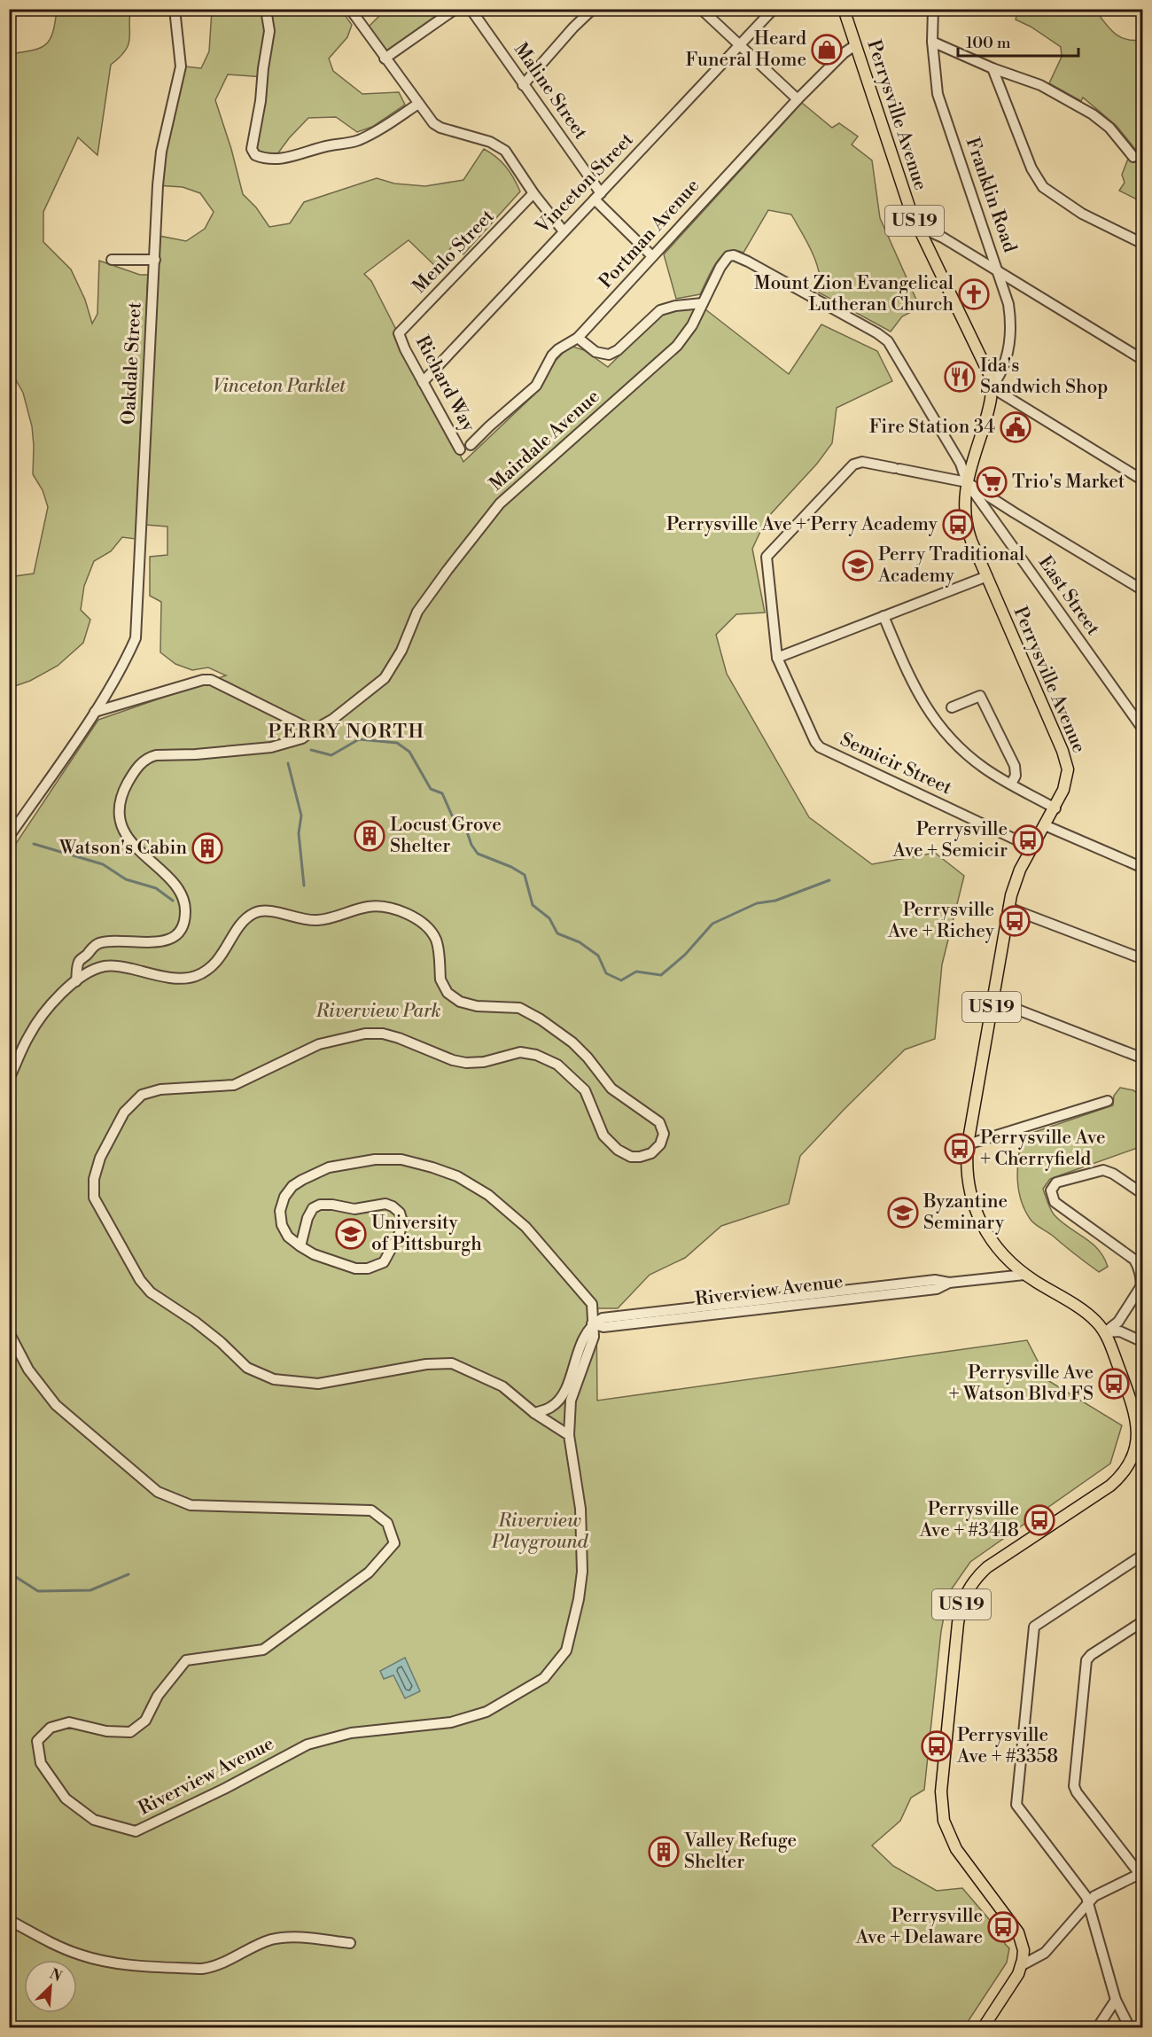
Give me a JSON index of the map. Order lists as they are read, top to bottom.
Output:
{
  "streets": {
    "main road": ["Perrysville Avenue", "US 19"],
    "street": [
      "Maline Street",
      "Vinceton Street",
      "Franklin Road",
      "Portman Avenue",
      "Menlo Street",
      "Oakdale Street",
      "Richard Way",
      "Mairdale Avenue",
      "East Street",
      "Semicir Street",
      "Riverview Avenue"
    ]
  },
  "crossings": [
    ["Maline Street", "Vinceton Street"],
    ["Maline Street", "Portman Avenue"],
    ["Perrysville Avenue", "Franklin Road"],
    ["Perrysville Avenue", "Portman Avenue"],
    ["Perrysville Avenue", "Mairdale Avenue"],
    ["Perrysville Avenue", "East Street"],
    ["Perrysville Avenue", "Semicir Street"],
    ["Perrysville Avenue", "Riverview Avenue"],
    ["Vinceton Street", "Richard Way"],
    ["Menlo Street", "Richard Way"],
    ["Mairdale Avenue", "East Street"],
    ["Mairdale Avenue", "Semicir Street"],
    ["East Street", "Semicir Street"]
  ],
  "districts": ["PERRY NORTH"],
  "parks": ["Vinceton Parklet", "Riverview Park", "Riverview Playground"],
  "places": {
    "shop": ["Heard Funeral Home"],
    "church": ["Mount Zion Evangelical Lutheran Church"],
    "restaurant": ["Ida's Sandwich Shop"],
    "public building": ["Fire Station 34"],
    "supermarket": ["Trio's Market"],
    "bus stop": [
      "Perrysville Ave + Perry Academy",
      "Perrysville Ave + Semicir",
      "Perrysville Ave + Richey",
      "Perrysville Ave + Cherryfield",
      "Perrysville Ave + Watson Blvd FS",
      "Perrysville Ave + #3418",
      "Perrysville Ave + #3358",
      "Perrysville Ave + Delaware"
    ],
    "school or university": ["Perry Traditional Academy", "Byzantine Seminary", "University of Pittsburgh"],
    "building": ["Locust Grove Shelter", "Watson's Cabin", "Valley Refuge Shelter"]
  },
  "scale_bar": "100 m",
  "north": "top right"
}
